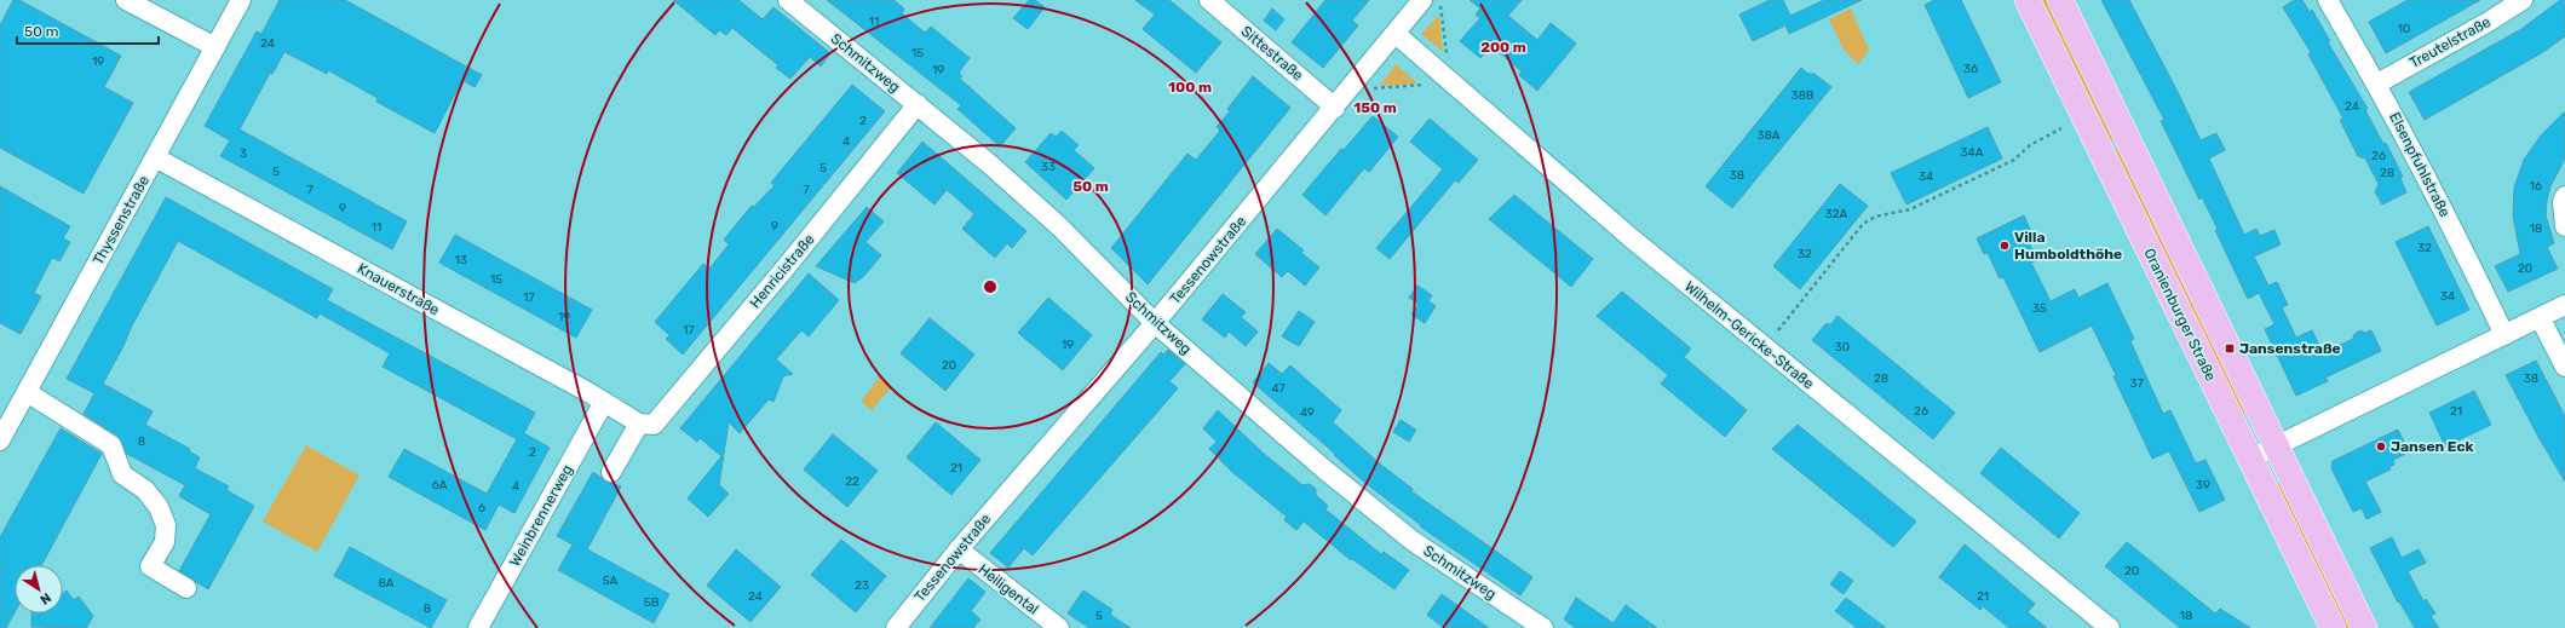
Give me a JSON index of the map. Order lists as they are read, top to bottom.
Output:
{
  "streets": {
    "main road": ["Oranienburger Straße"],
    "street": [
      "Treutelstraße",
      "Sittestraße",
      "Schmitzweg",
      "Elsenpfuhlstraße",
      "Thyssenstraße",
      "Tessenowstraße",
      "Henricistraße",
      "Knauerstraße",
      "Wilhelm-Gericke-Straße",
      "Weinbrennerweg",
      "Heiligental"
    ]
  },
  "crossings": [
    ["Treutelstraße", "Elsenpfuhlstraße"],
    ["Sittestraße", "Tessenowstraße"],
    ["Schmitzweg", "Tessenowstraße"],
    ["Schmitzweg", "Henricistraße"],
    ["Thyssenstraße", "Knauerstraße"],
    ["Tessenowstraße", "Wilhelm-Gericke-Straße"],
    ["Tessenowstraße", "Heiligental"],
    ["Henricistraße", "Knauerstraße"],
    ["Knauerstraße", "Weinbrennerweg"]
  ],
  "places": {
    "other": ["Villa Humboldthöhe", "Jansen Eck"],
    "transit": ["Jansenstraße"]
  },
  "house_numbers": [
    "11",
    "10",
    "24",
    "15",
    "19",
    "36",
    "19",
    "38B",
    "24",
    "2",
    "38A",
    "4",
    "34A",
    "3",
    "26",
    "33",
    "5",
    "5",
    "28",
    "38",
    "34",
    "16",
    "7",
    "7",
    "9",
    "32A",
    "9",
    "11",
    "18",
    "32",
    "32",
    "13",
    "20",
    "15",
    "34",
    "17",
    "35",
    "19",
    "17",
    "19",
    "30",
    "20",
    "28",
    "38",
    "37",
    "47",
    "26",
    "21",
    "49",
    "8",
    "2",
    "21",
    "22",
    "6A",
    "39",
    "4",
    "6",
    "20",
    "5A",
    "8A",
    "23",
    "24",
    "21",
    "5B",
    "8",
    "5",
    "18"
  ],
  "scale_bar": "50 m",
  "north": "bottom right",
  "rings": [
    "200 m",
    "100 m",
    "150 m",
    "50 m"
  ]
}
